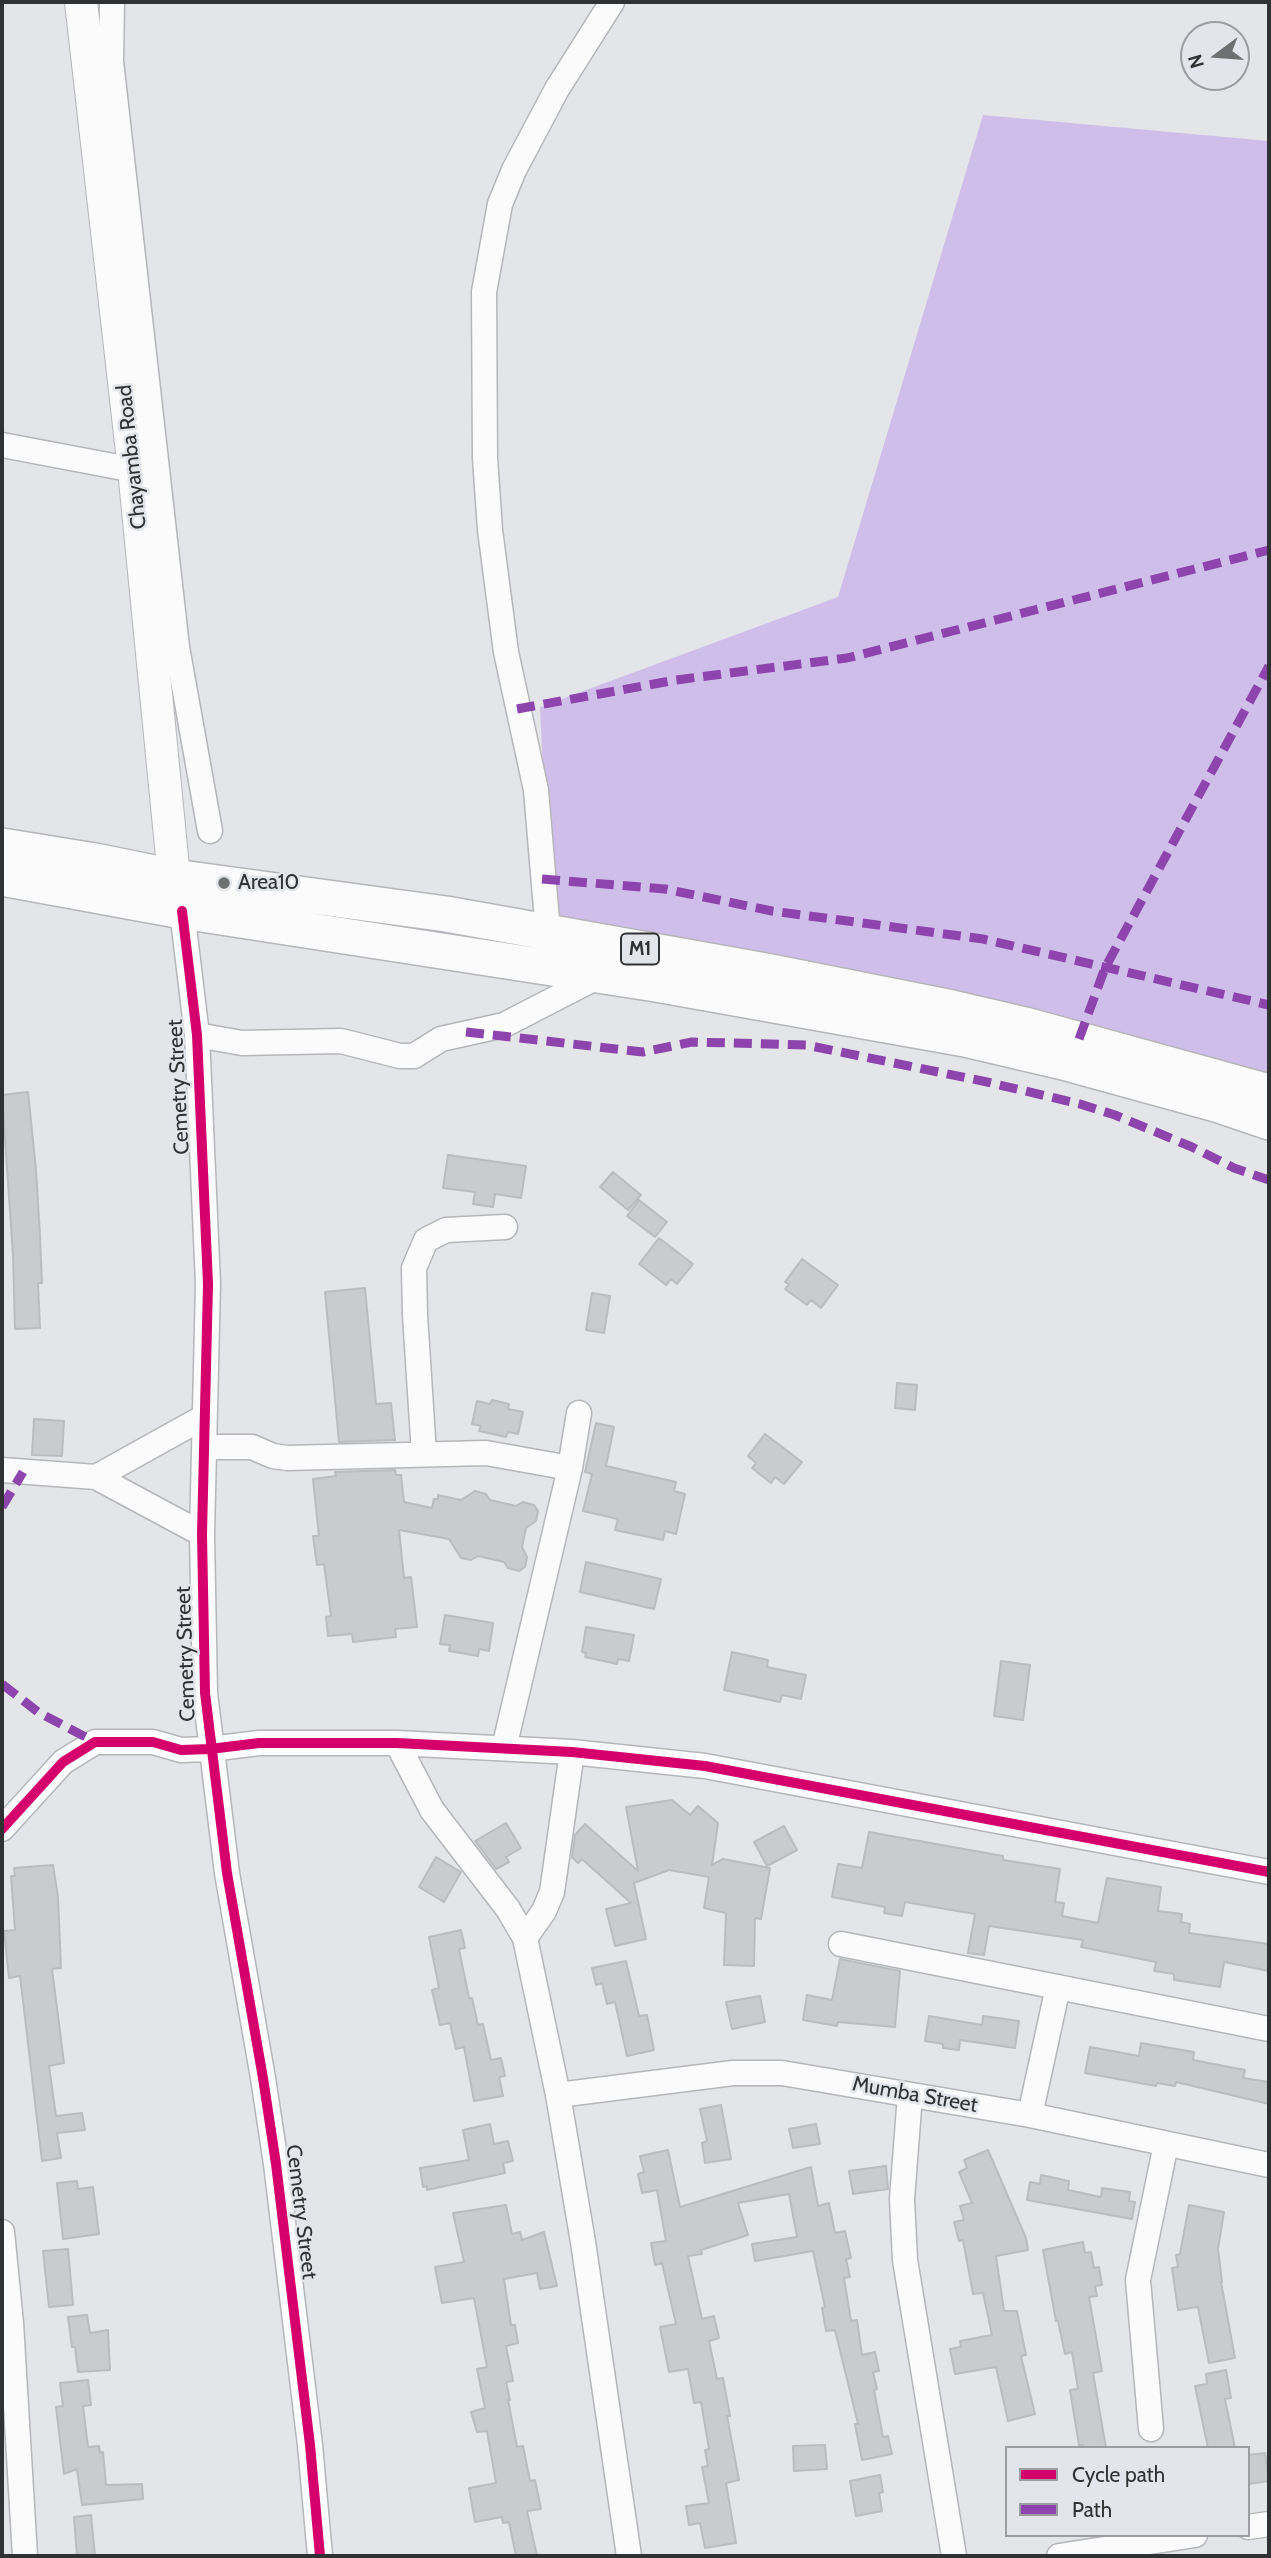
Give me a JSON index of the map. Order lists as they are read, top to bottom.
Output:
{
  "streets": {
    "highway": ["M1"],
    "main road": ["Chayamba Road"],
    "street": ["Cemetry Street", "Mumba Street"]
  },
  "crossings": [
    ["Chayamba Road", "M1"],
    ["Chayamba Road", "Cemetry Street"],
    ["M1", "Cemetry Street"]
  ],
  "places": ["Area10"],
  "legend": ["Cycle path", "Path"],
  "north": "left"
}
